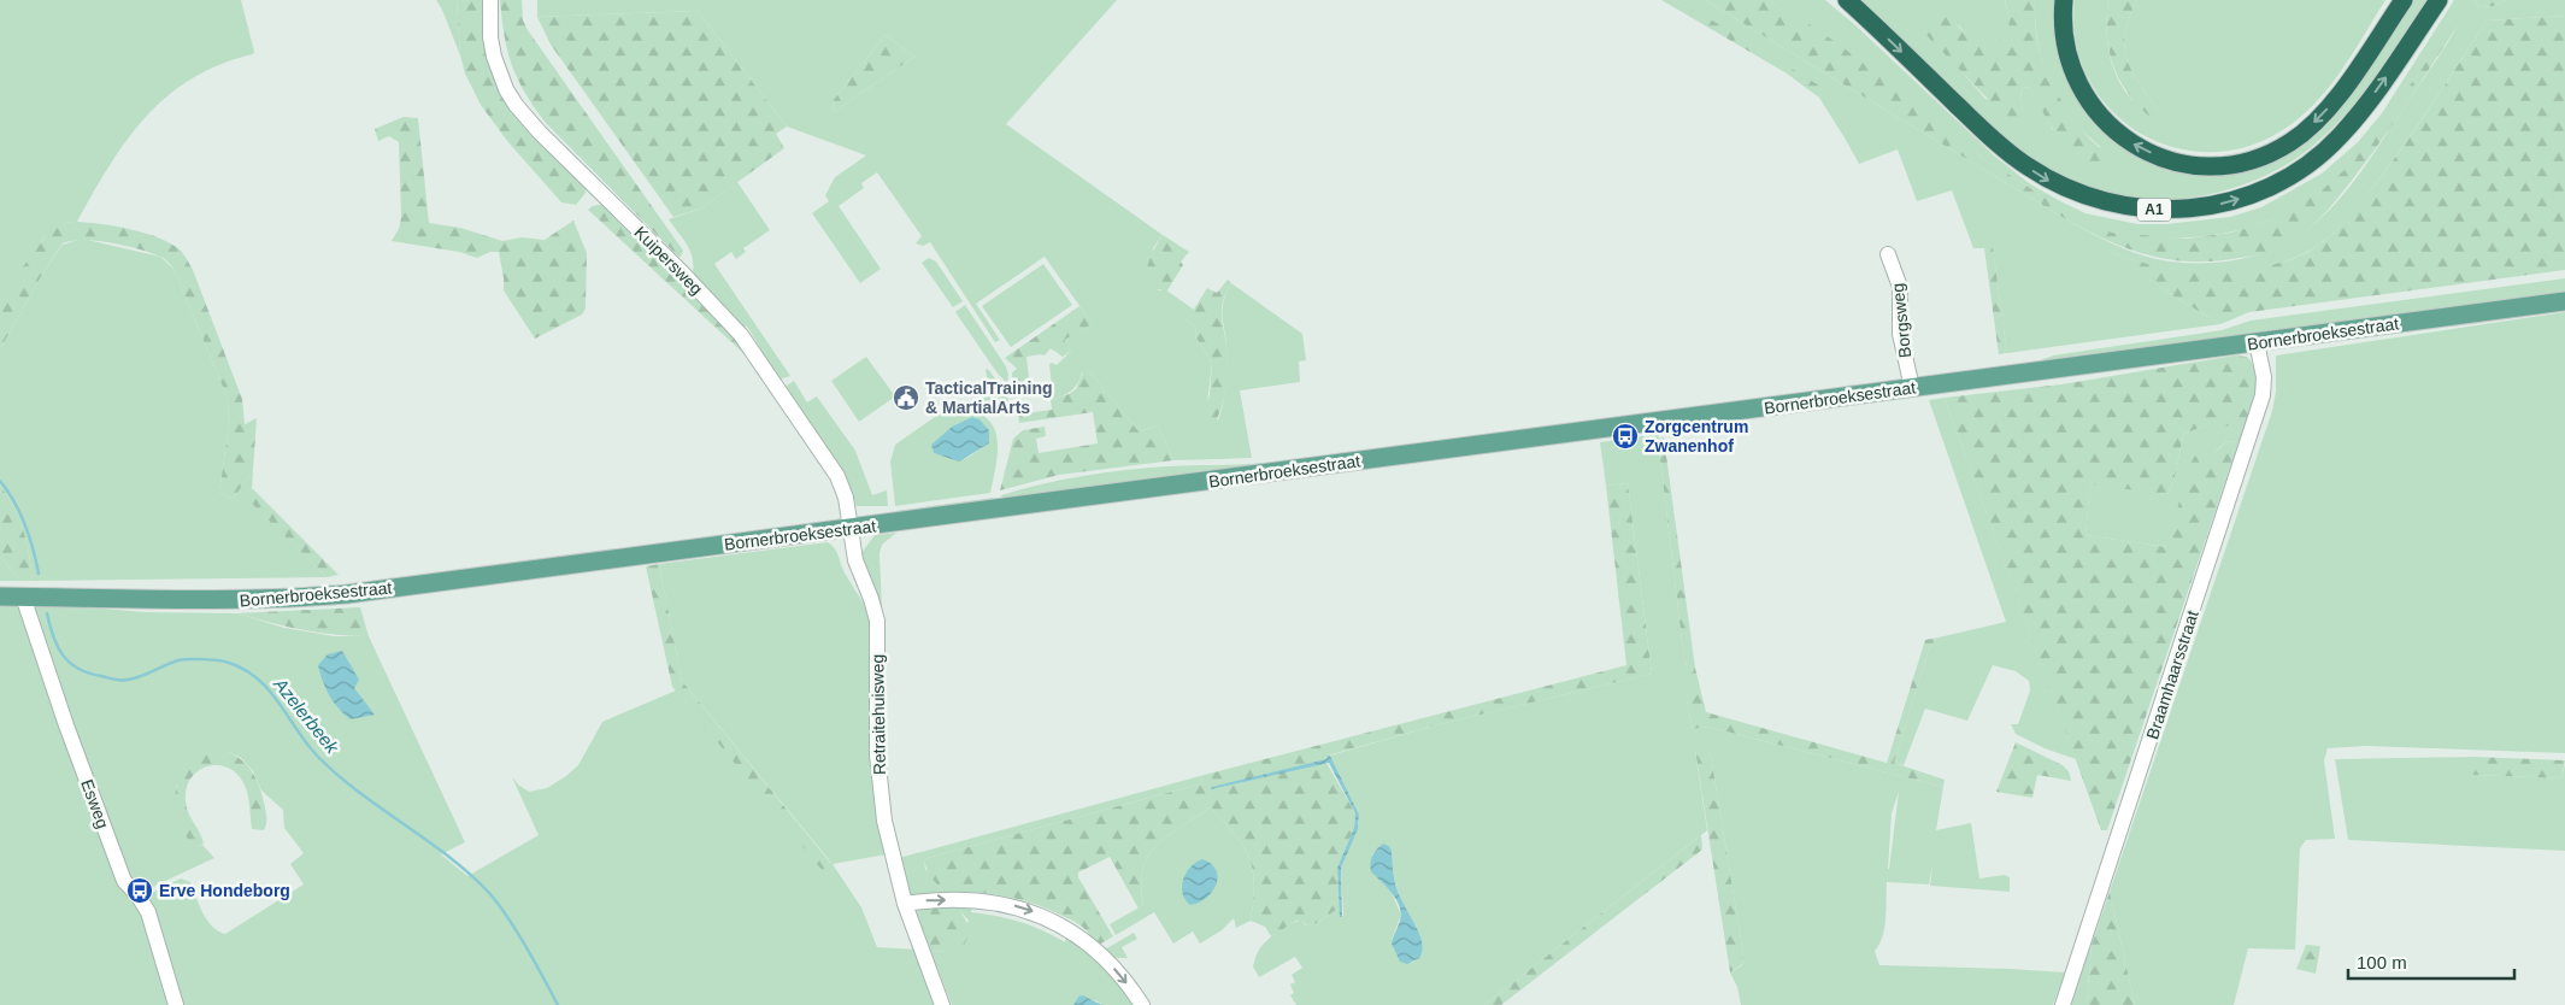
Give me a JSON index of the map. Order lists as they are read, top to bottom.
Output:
{
  "streets": {
    "highway": ["A1"],
    "main road": ["Bornerbroeksestraat"],
    "street": [
      "Kuipersweg",
      "Borgsweg",
      "Braamhaarsstraat",
      "Retraitehuisweg",
      "Esweg"
    ]
  },
  "crossings": [
    ["Kuipersweg", "Bornerbroeksestraat"],
    ["Kuipersweg", "Retraitehuisweg"],
    ["Borgsweg", "Bornerbroeksestraat"],
    ["Bornerbroeksestraat", "Braamhaarsstraat"],
    ["Bornerbroeksestraat", "Retraitehuisweg"],
    ["Bornerbroeksestraat", "Esweg"]
  ],
  "water": ["Azelerbeek"],
  "places": {
    "public building": ["TacticalTraining & MartialArts"],
    "bus stop": ["Zorgcentrum Zwanenhof", "Erve Hondeborg"]
  },
  "scale_bar": "100 m"
}
